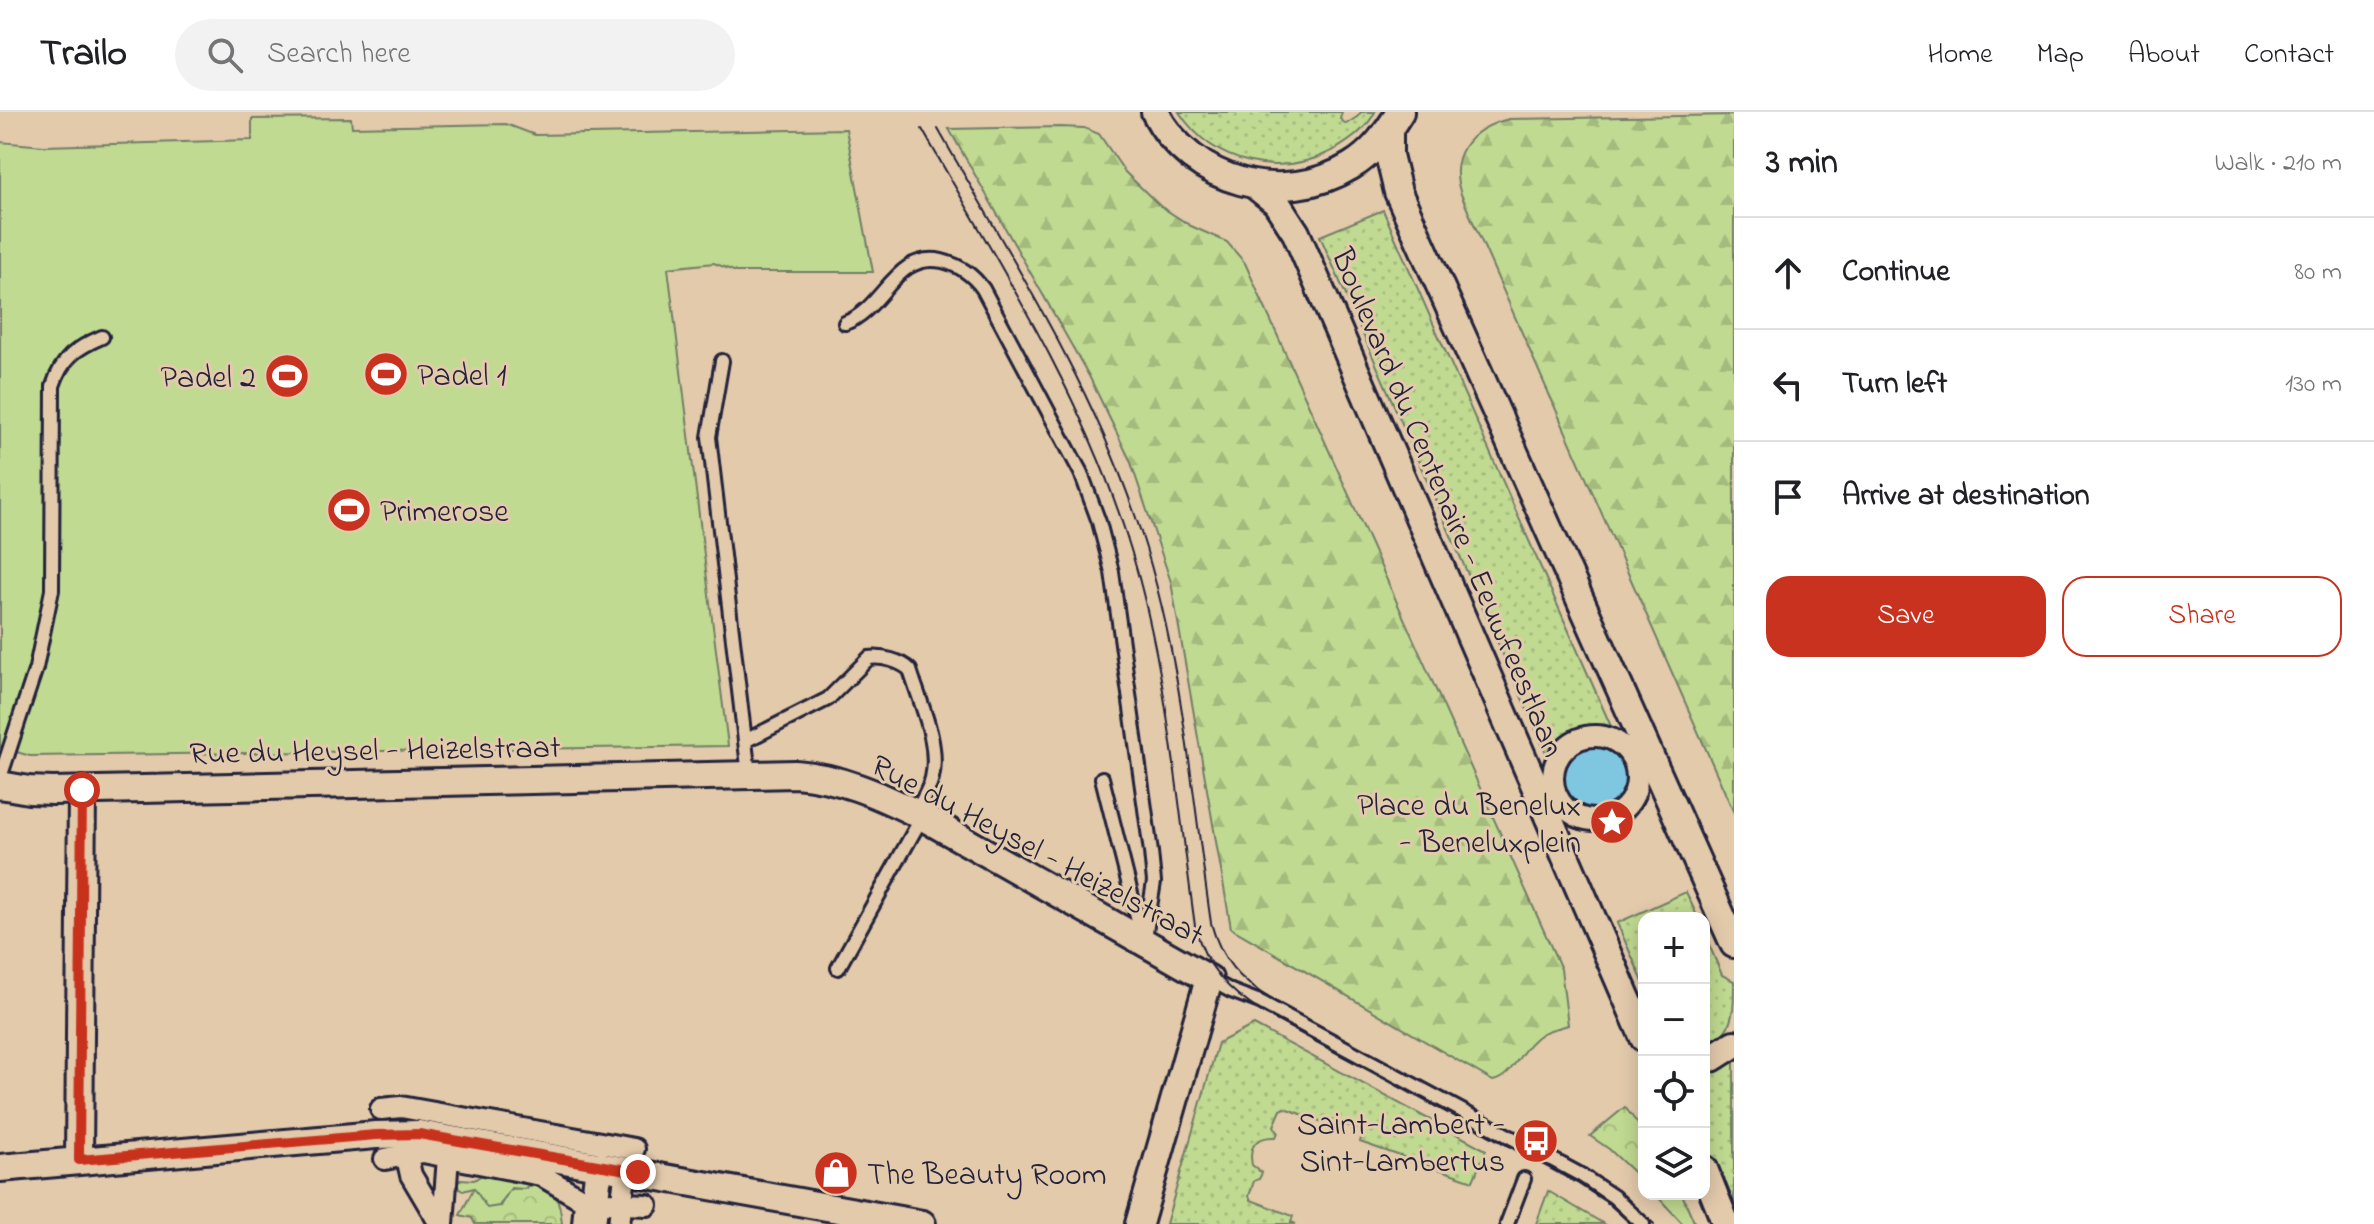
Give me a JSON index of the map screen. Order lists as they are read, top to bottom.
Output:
{
  "streets": {
    "street": ["Boulevard du Centenaire - Eeuwfeestlaan", "Rue du Heysel - Heizelstraat"]
  },
  "places": {
    "sports": ["Padel 1", "Padel 2", "Primerose"],
    "place": ["Place du Benelux - Beneluxplein"],
    "bus stop": ["Saint-Lambert - Sint-Lambertus"],
    "shop": ["The Beauty Room"]
  },
  "page": {
    "header": "Trailo",
    "search": "Search here",
    "nav": [
      "Home",
      "Map",
      "About",
      "Contact"
    ],
    "heading": ["3 min", "Walk · 210 m"],
    "list": [
      ["Continue", "80 m"],
      ["Turn left", "130 m"],
      "Arrive at destination"
    ],
    "buttons": ["Save", "Share"],
    "map_buttons": ["+", "−"]
  }
}
